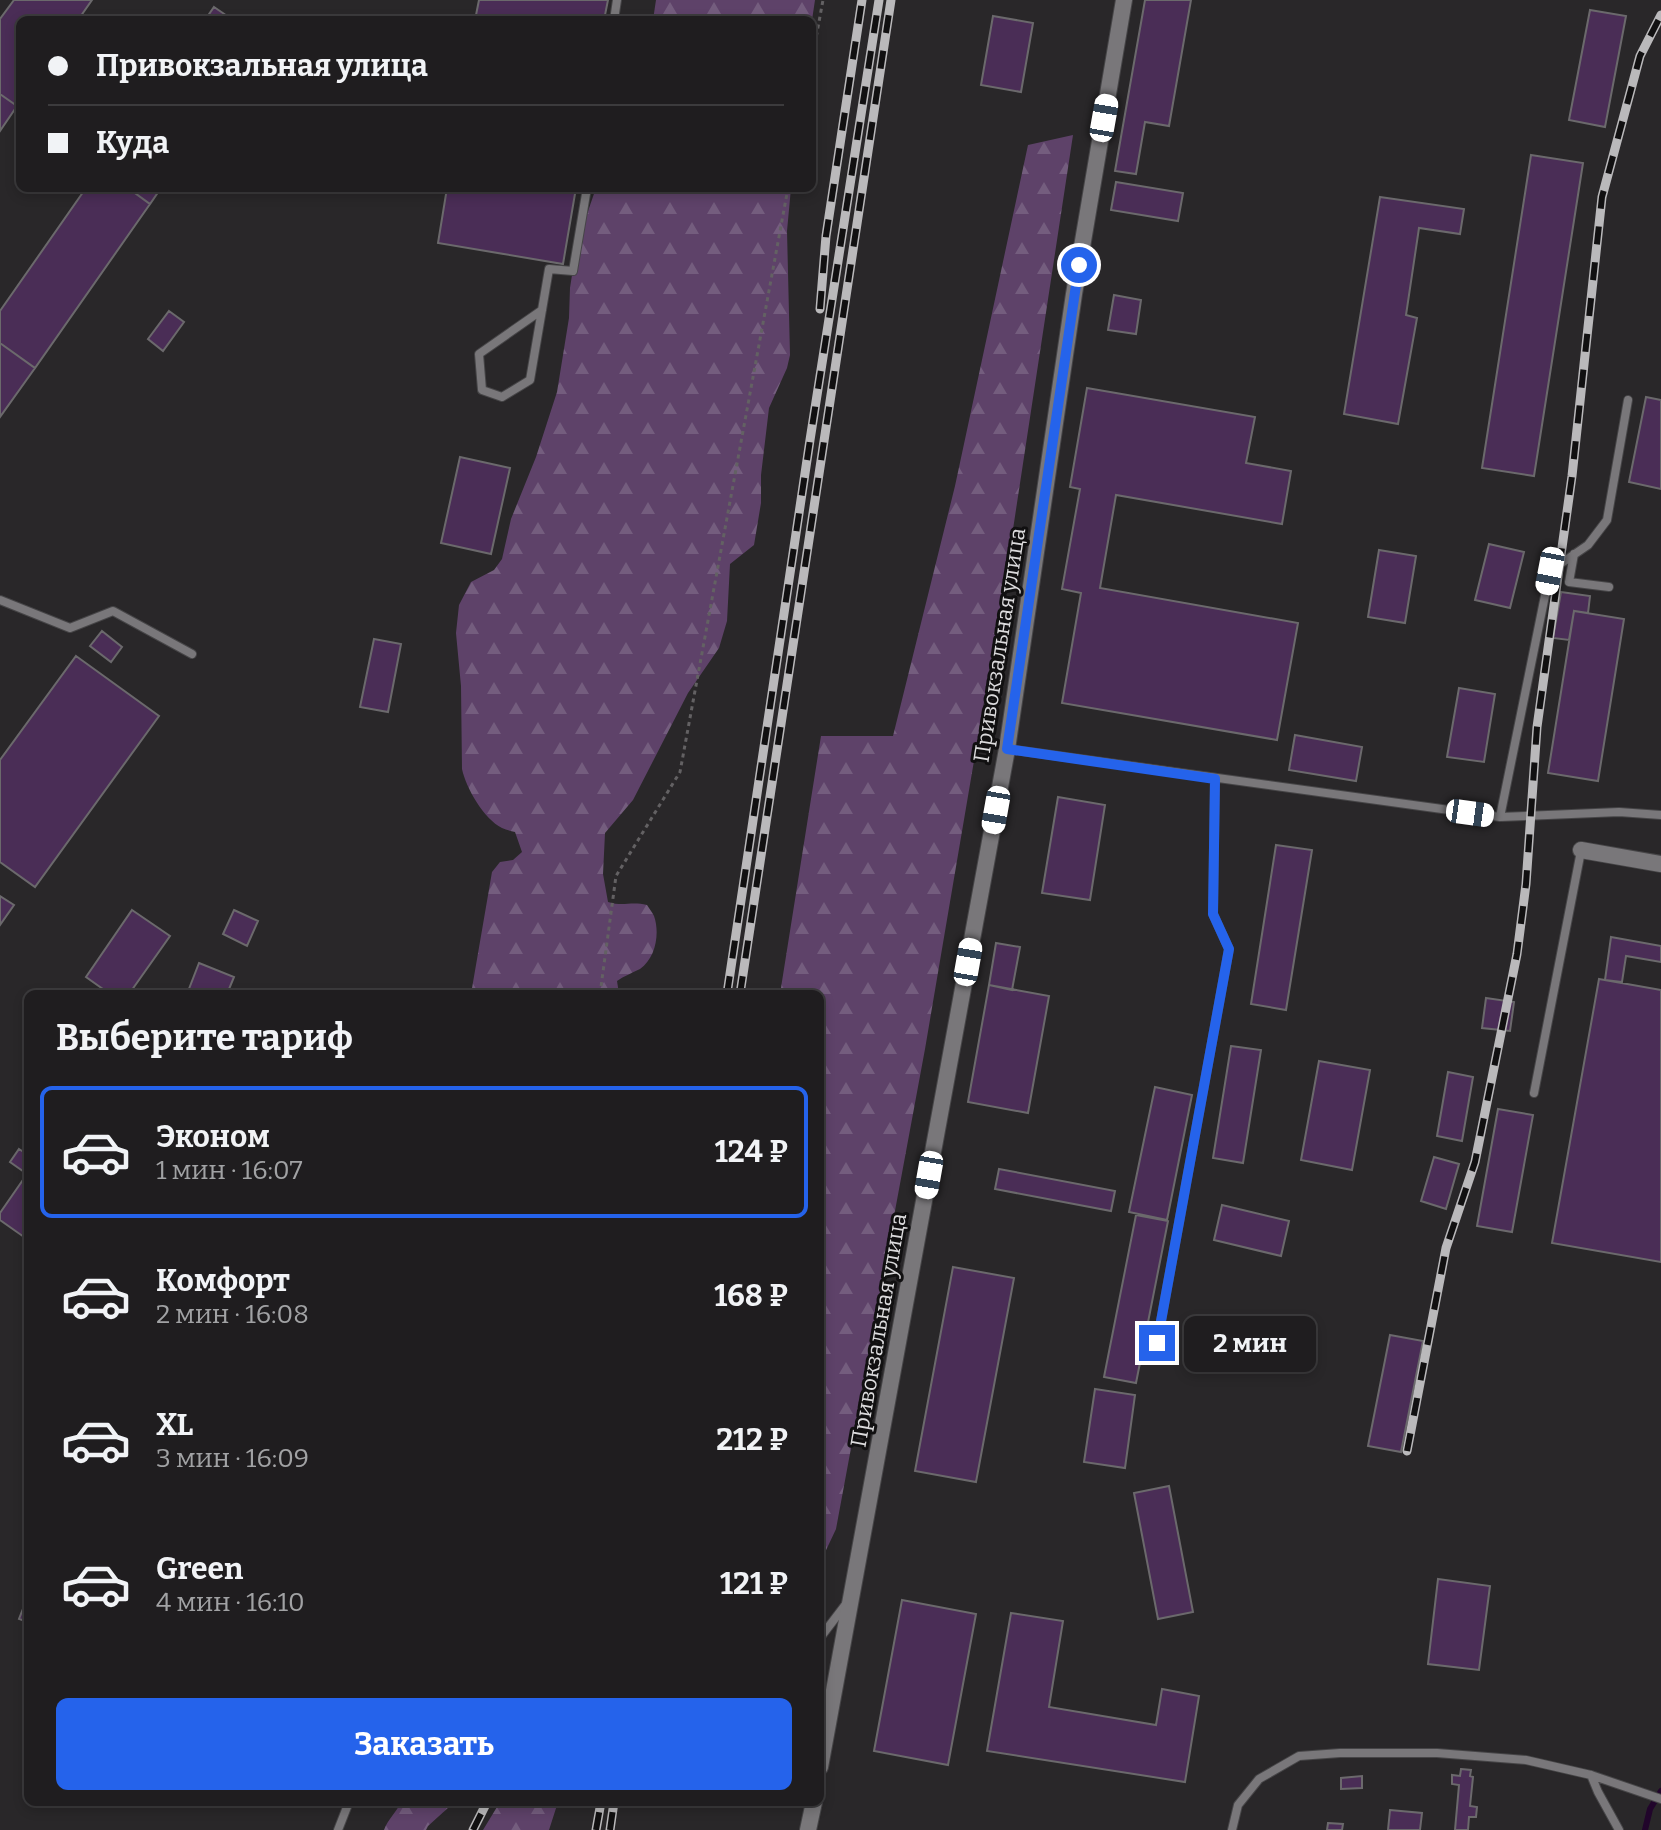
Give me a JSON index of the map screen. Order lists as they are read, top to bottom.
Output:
{
  "streets": {
    "street": ["Привокзальная улица"]
  },
  "page": {
    "banner": ["Привокзальная улица", "Куда"],
    "heading": "Выберите тариф",
    "list": [
      {
        "name": "Эконом",
        "note": "1 мин · 16:07",
        "value": "124 ₽"
      },
      {
        "name": "Комфорт",
        "note": "2 мин · 16:08",
        "value": "168 ₽"
      },
      {
        "name": "XL",
        "note": "3 мин · 16:09",
        "value": "212 ₽"
      },
      {
        "name": "Green",
        "note": "4 мин · 16:10",
        "value": "121 ₽"
      }
    ],
    "bubble": "2 мин",
    "buttons": "Заказать"
  }
}
